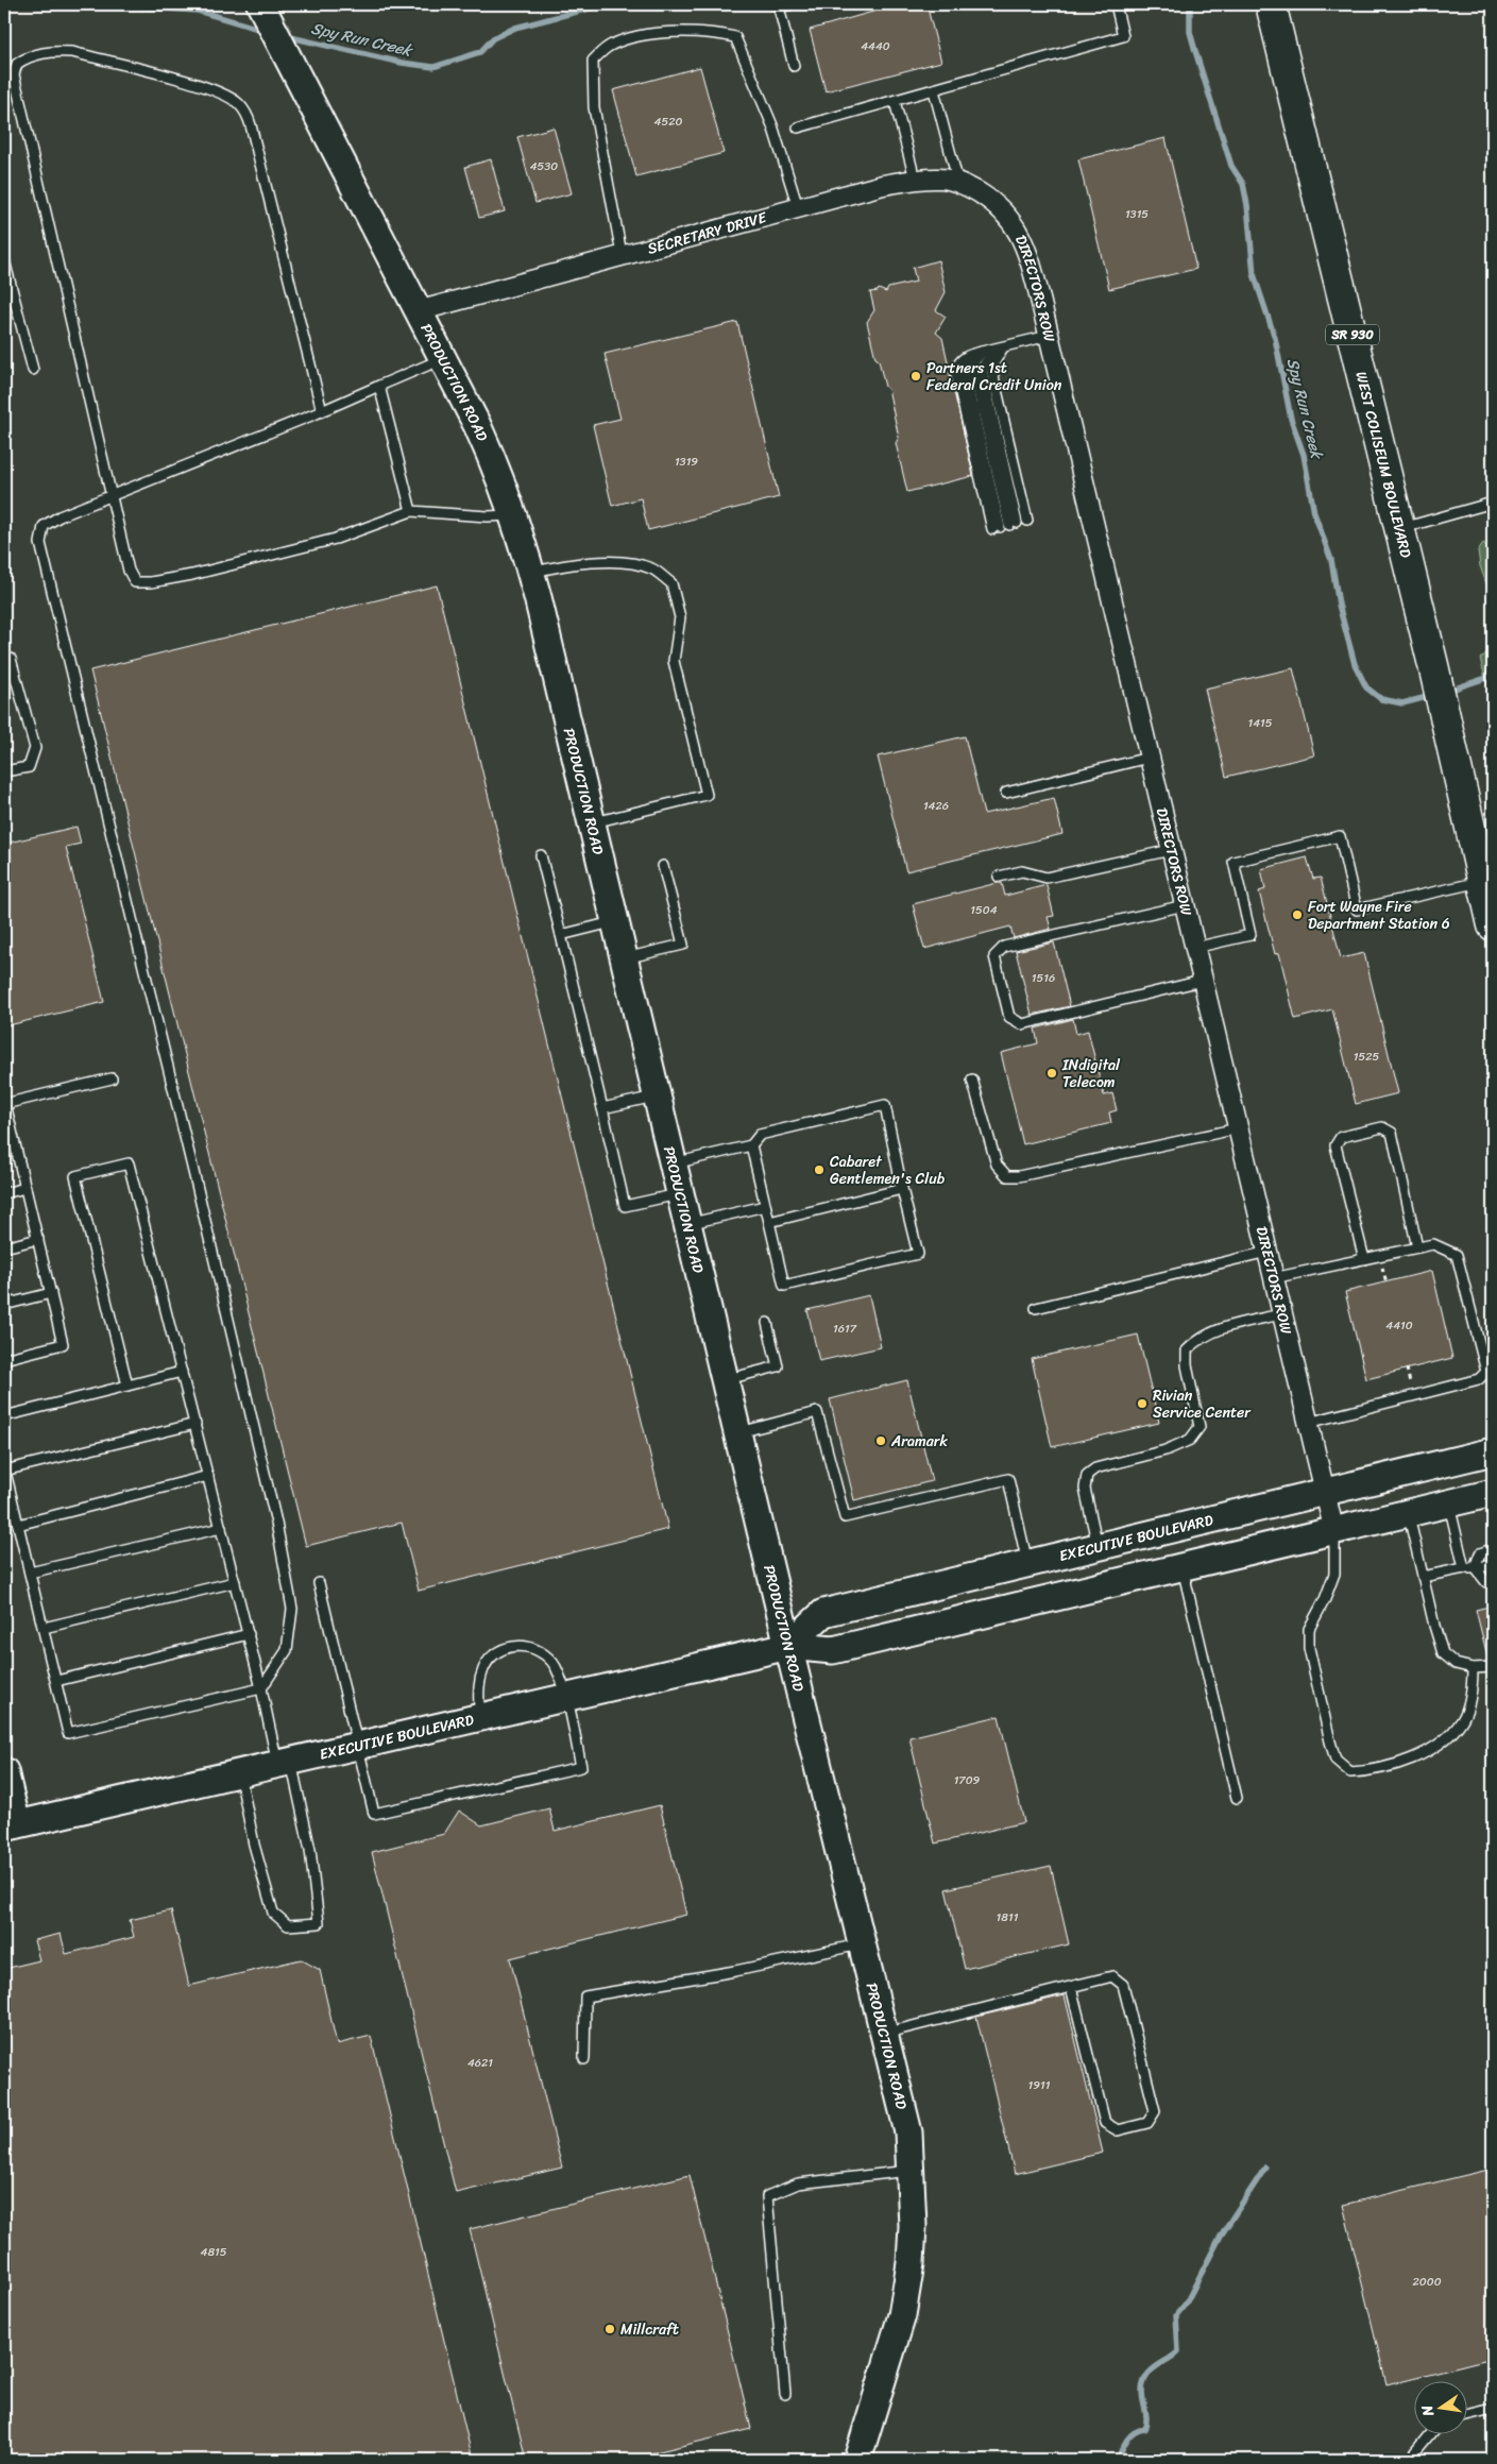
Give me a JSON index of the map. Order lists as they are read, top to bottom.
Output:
{
  "streets": {
    "highway": ["SR 930", "WEST COLISEUM BOULEVARD"],
    "street": [
      "SECRETARY DRIVE",
      "DIRECTORS ROW",
      "PRODUCTION ROAD",
      "EXECUTIVE BOULEVARD"
    ]
  },
  "crossings": [
    ["SECRETARY DRIVE", "DIRECTORS ROW"],
    ["SECRETARY DRIVE", "PRODUCTION ROAD"],
    ["DIRECTORS ROW", "EXECUTIVE BOULEVARD"],
    ["PRODUCTION ROAD", "EXECUTIVE BOULEVARD"]
  ],
  "water": ["Spy Run Creek"],
  "places": [
    "Partners 1st Federal Credit Union",
    "Fort Wayne Fire Department Station 6",
    "INdigital Telecom",
    "Cabaret Gentlemen's Club",
    "Rivian Service Center",
    "Aramark",
    "Millcraft"
  ],
  "house_numbers": [
    "4440",
    "4520",
    "4530",
    "1315",
    "1319",
    "1415",
    "1426",
    "1504",
    "1516",
    "1525",
    "4410",
    "1617",
    "1709",
    "1811",
    "4621",
    "1911",
    "4815",
    "2000"
  ],
  "north": "left"
}
